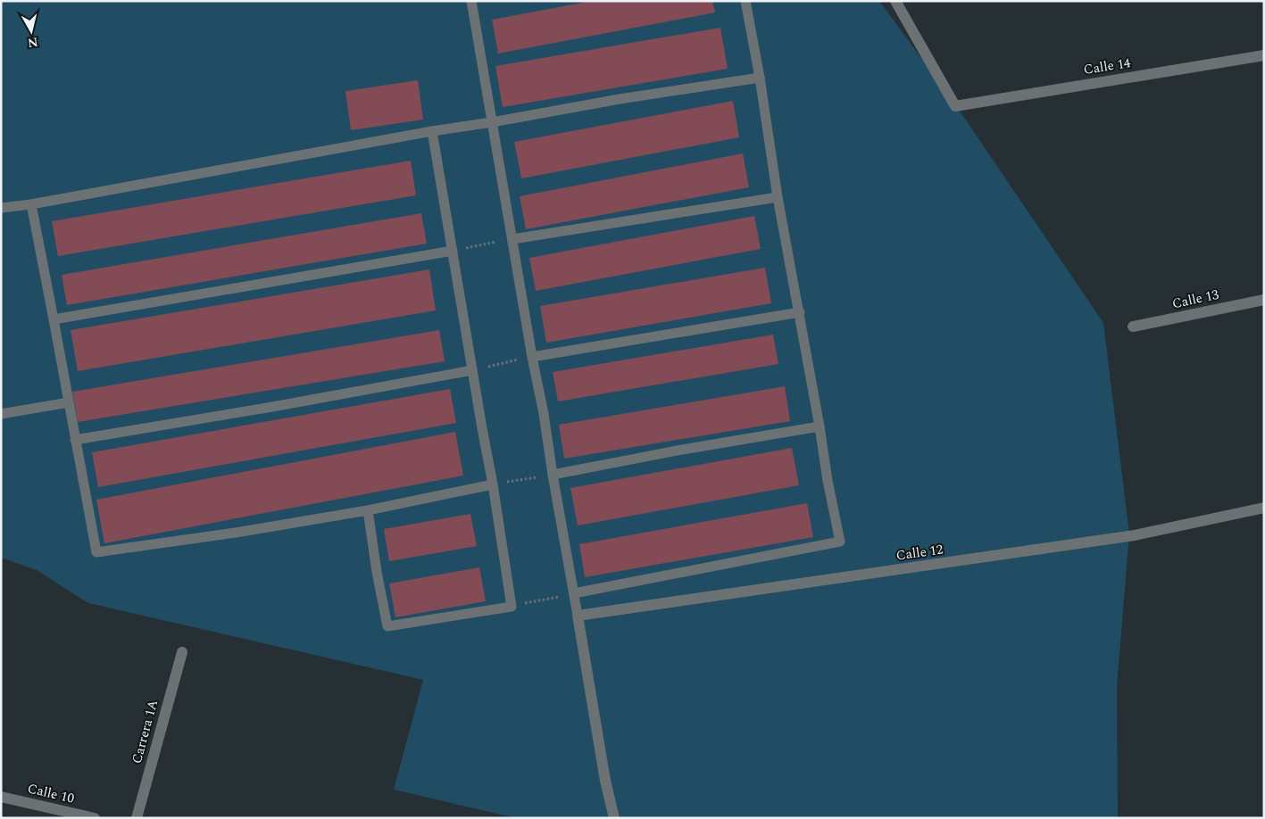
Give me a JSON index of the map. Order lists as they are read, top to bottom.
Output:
{
  "streets": {
    "street": [
      "Calle 14",
      "Calle 13",
      "Calle 12",
      "Carrera 1A",
      "Calle 10"
    ]
  },
  "north": "bottom"
}
